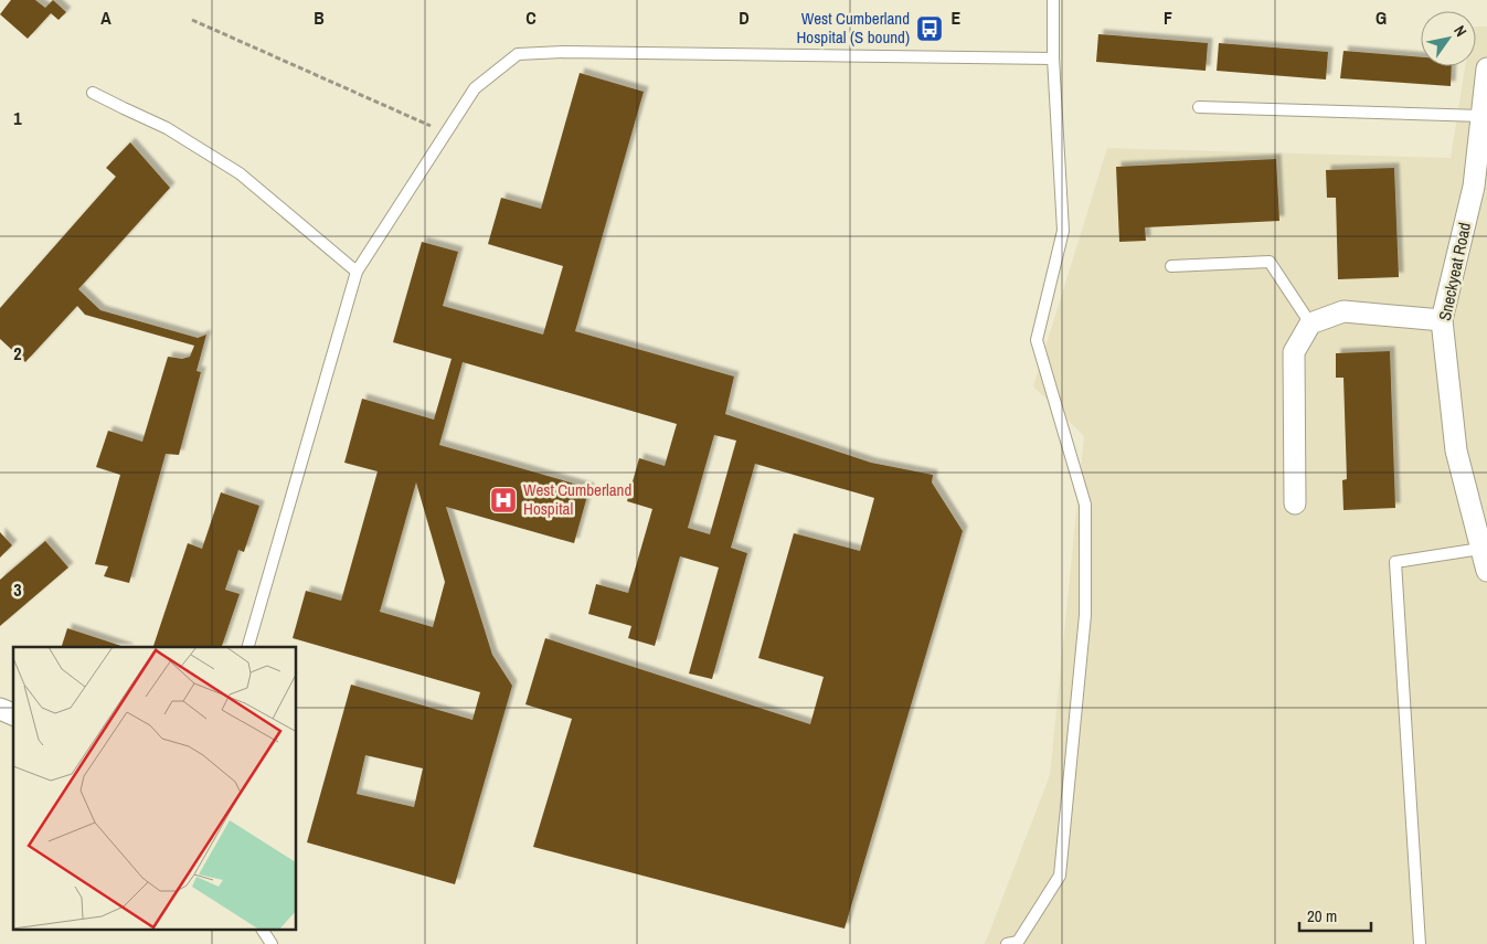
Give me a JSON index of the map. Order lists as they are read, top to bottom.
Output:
{
  "streets": {
    "street": ["Sneckyeat Road"]
  },
  "places": {
    "bus stop": ["West Cumberland Hospital (S bound)"],
    "hospital": ["West Cumberland Hospital"]
  },
  "scale_bar": "20 m",
  "north": "top right",
  "grid": {
    "columns": [
      "A",
      "B",
      "C",
      "D",
      "E",
      "F",
      "G"
    ],
    "rows": ["1", "2", "3"]
  }
}
